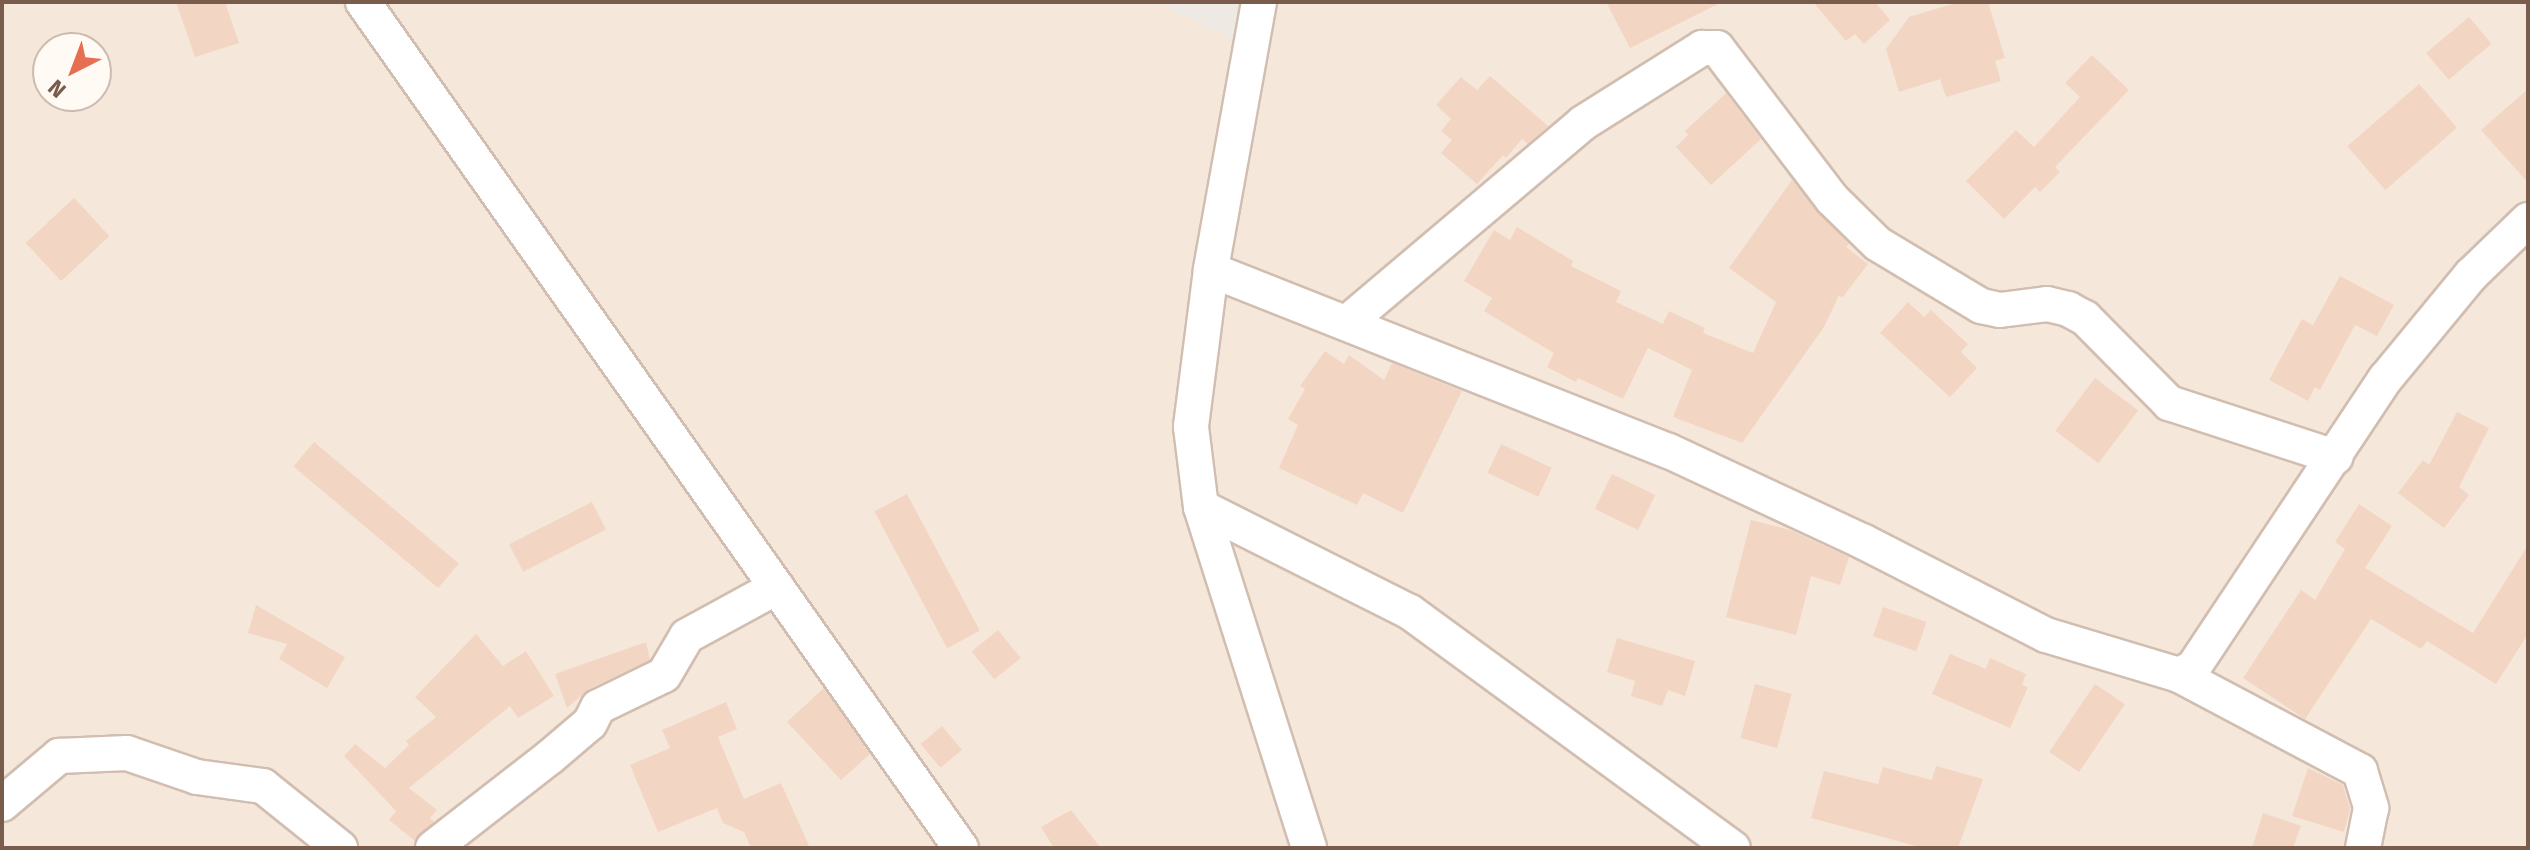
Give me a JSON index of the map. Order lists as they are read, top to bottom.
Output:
{
  "north": "bottom left"
}
